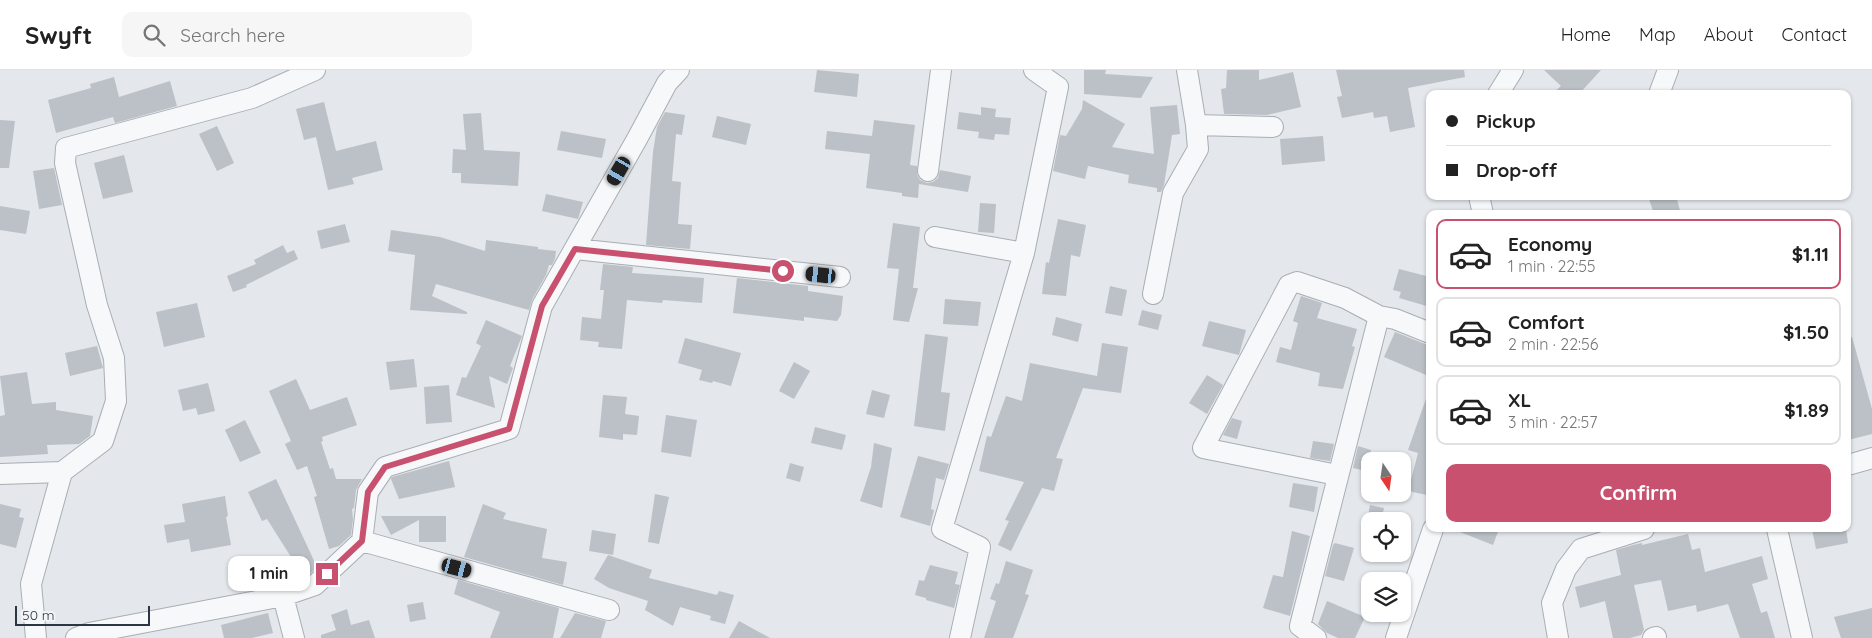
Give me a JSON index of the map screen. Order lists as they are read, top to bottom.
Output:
{
  "scale_bar": "50 m",
  "north": "bottom",
  "page": {
    "header": "Swyft",
    "search": "Search here",
    "nav": [
      "Home",
      "Map",
      "About",
      "Contact"
    ],
    "banner": ["Pickup", "Drop-off"],
    "list": [
      {
        "name": "Economy",
        "note": "1 min · 22:55",
        "value": "$1.11"
      },
      {
        "name": "Comfort",
        "note": "2 min · 22:56",
        "value": "$1.50"
      },
      {
        "name": "XL",
        "note": "3 min · 22:57",
        "value": "$1.89"
      }
    ],
    "buttons": "Confirm",
    "bubble": "1 min",
    "scale": "50 m"
  }
}
